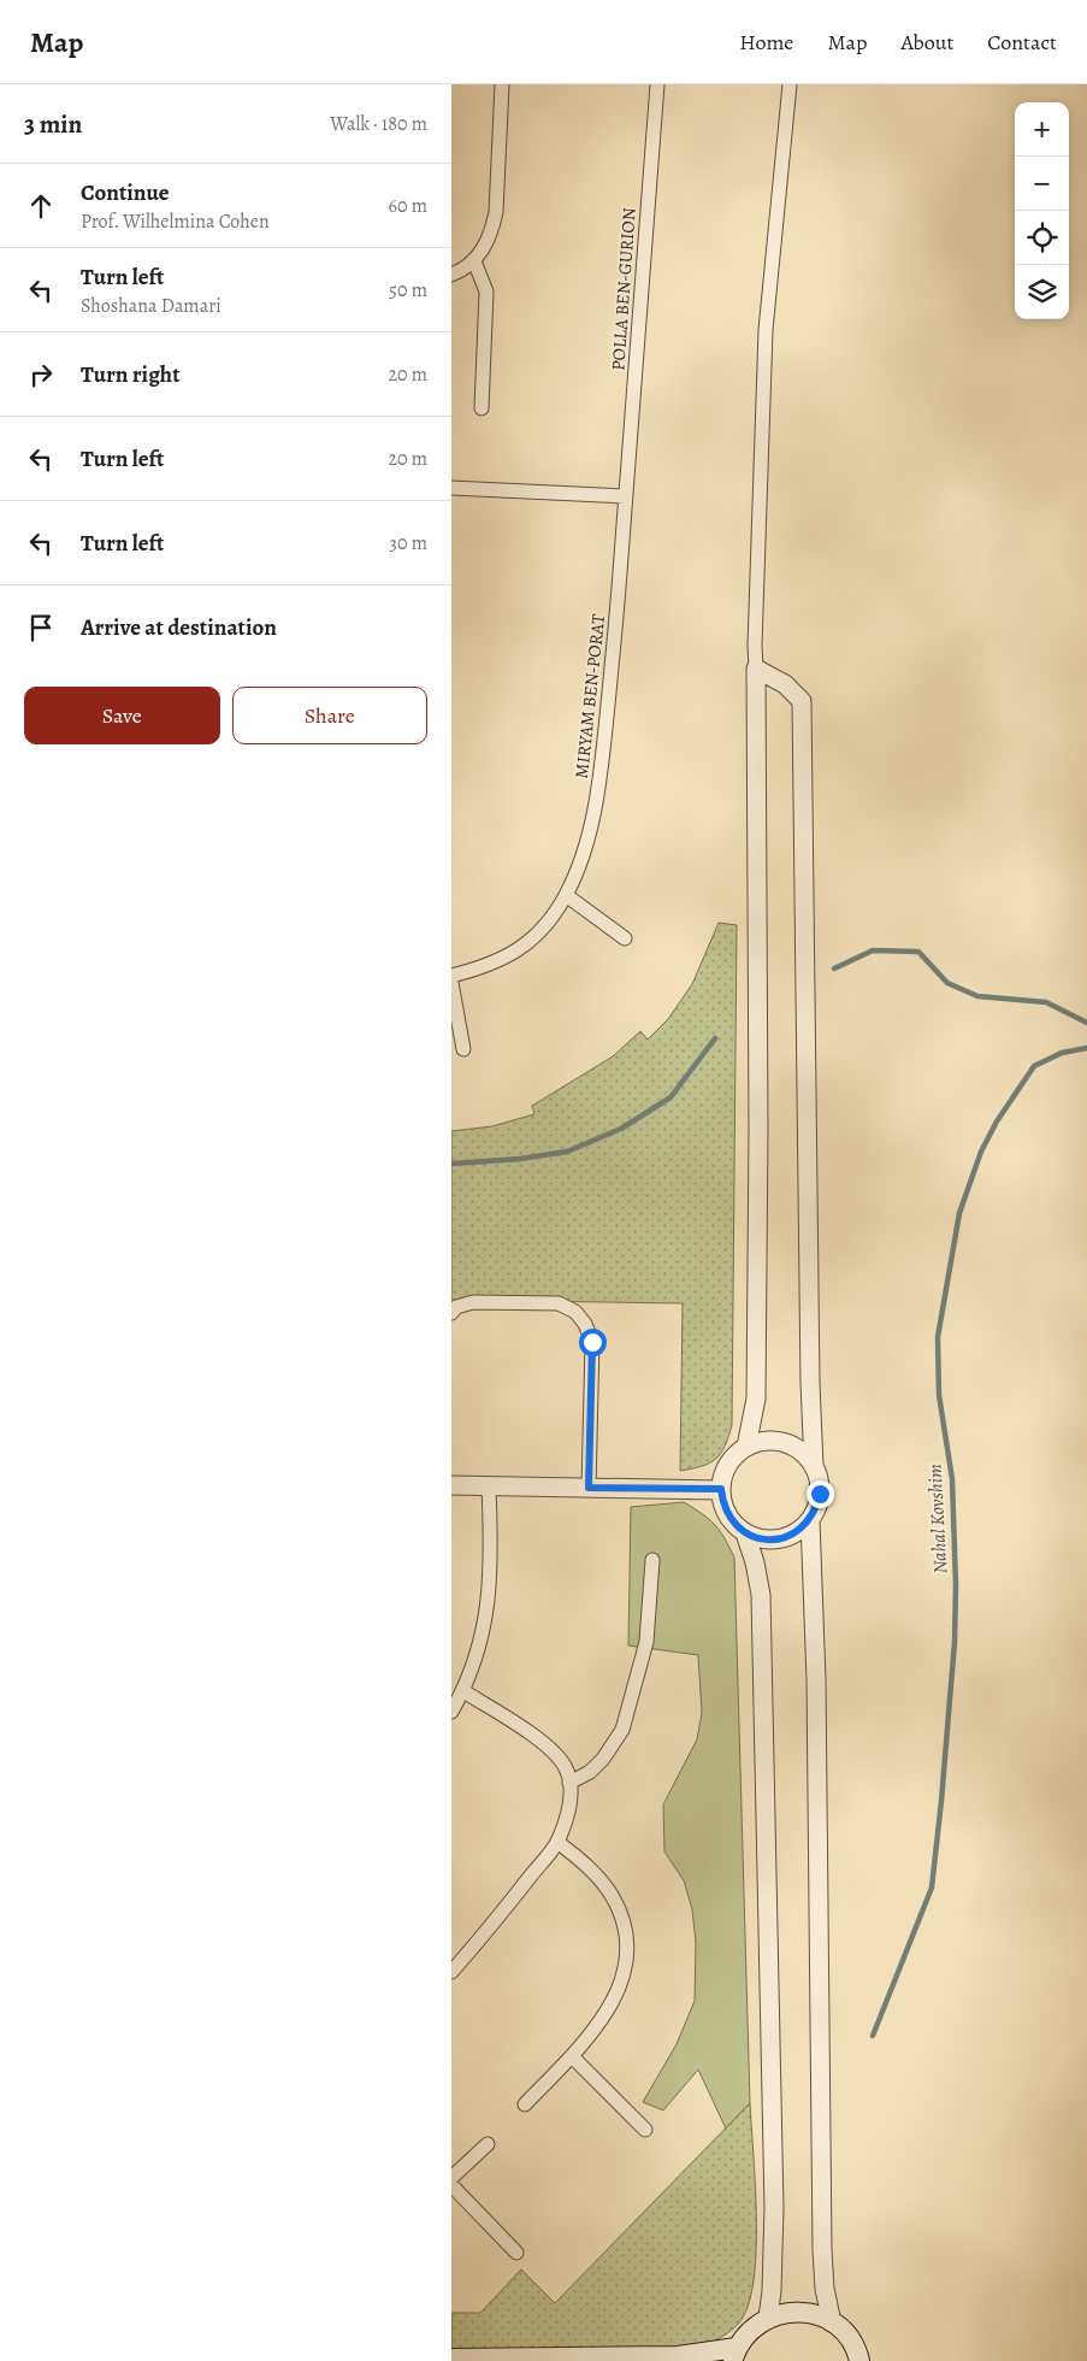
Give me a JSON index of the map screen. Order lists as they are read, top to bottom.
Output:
{
  "streets": {
    "street": ["POLLA BEN-GURION", "MIRYAM BEN-PORAT"]
  },
  "crossings": [
    ["POLLA BEN-GURION", "MIRYAM BEN-PORAT"]
  ],
  "water": ["Nahal Kovshim"],
  "page": {
    "header": "Map",
    "nav": [
      "Home",
      "Map",
      "About",
      "Contact"
    ],
    "heading": ["3 min", "Walk · 180 m"],
    "map_buttons": ["+", "−"],
    "list": [
      ["Continue", "Prof. Wilhelmina Cohen", "60 m"],
      ["Turn left", "Shoshana Damari", "50 m"],
      ["Turn right", "20 m"],
      ["Turn left", "20 m"],
      ["Turn left", "30 m"],
      "Arrive at destination"
    ],
    "buttons": ["Save", "Share"]
  }
}
